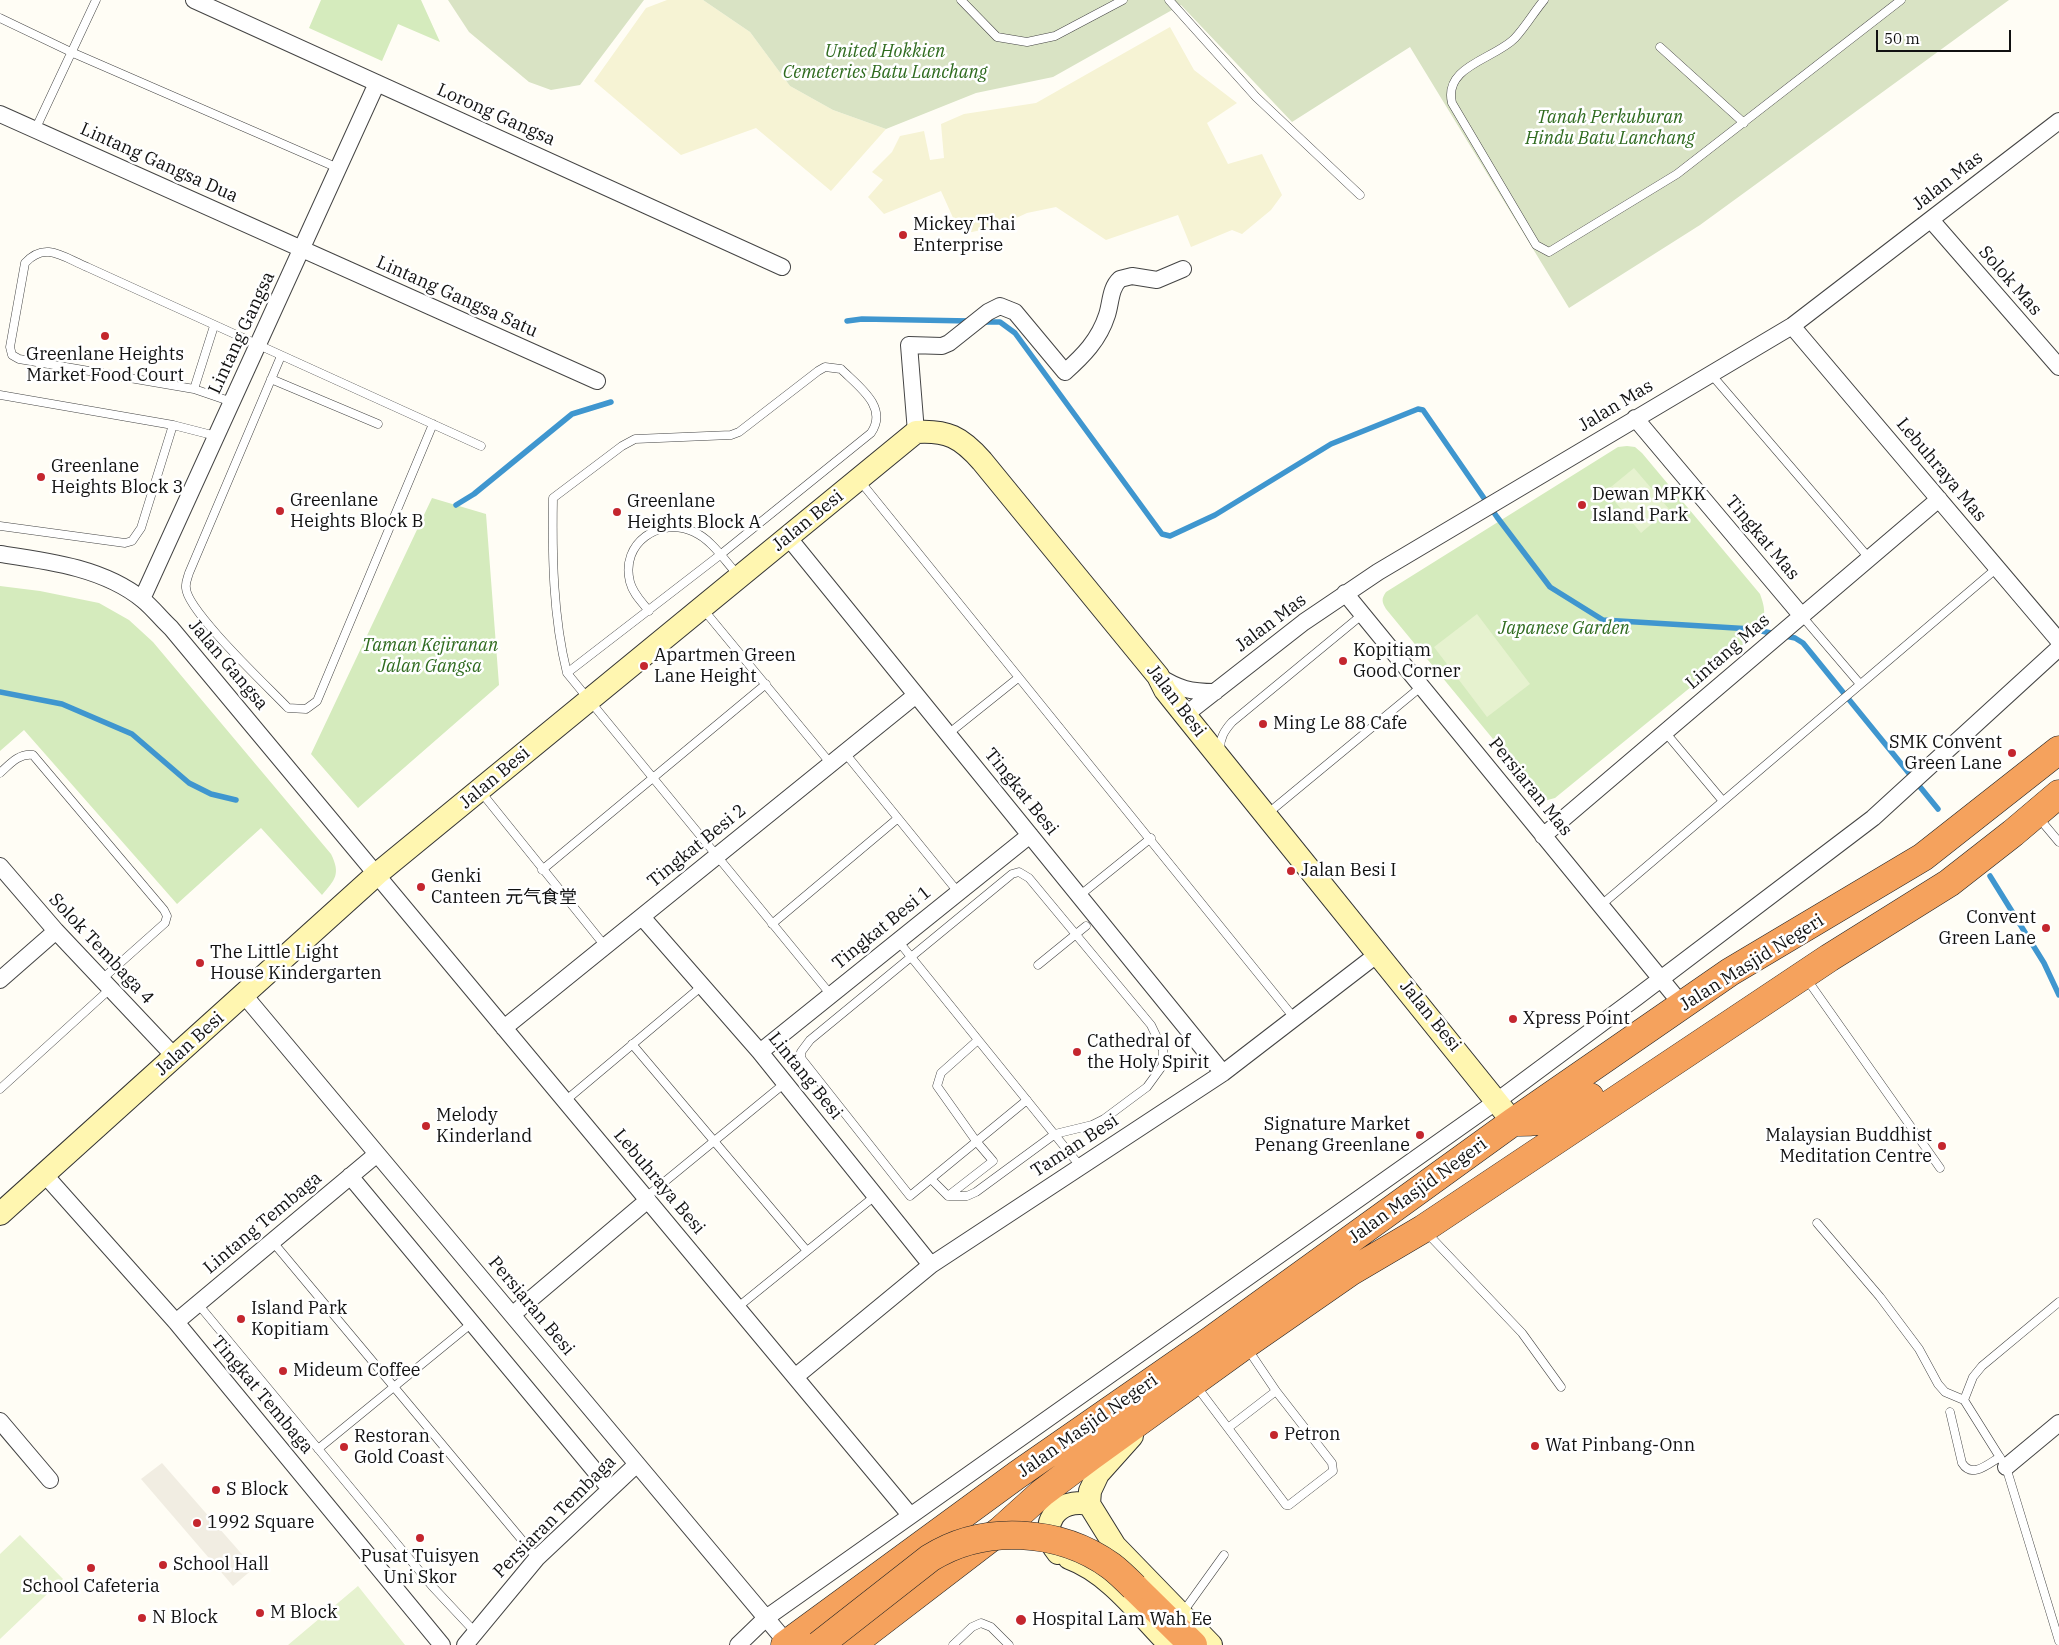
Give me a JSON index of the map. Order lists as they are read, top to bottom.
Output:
{
  "streets": {
    "highway": ["Jalan Masjid Negeri"],
    "street": [
      "Lorong Gangsa",
      "Lintang Gangsa Dua",
      "Jalan Mas",
      "Solok Mas",
      "Lintang Gangsa Satu",
      "Lintang Gangsa",
      "Lebuhraya Mas",
      "Jalan Besi",
      "Tingkat Mas",
      "Lintang Mas",
      "Jalan Gangsa",
      "Persiaran Mas",
      "Tingkat Besi",
      "Tingkat Besi 2",
      "Tingkat Besi 1",
      "Solok Tembaga 4",
      "Lintang Besi",
      "Taman Besi",
      "Lebuhraya Besi",
      "Lintang Tembaga",
      "Persiaran Besi",
      "Tingkat Tembaga",
      "Persiaran Tembaga"
    ]
  },
  "crossings": [
    ["Lorong Gangsa", "Lintang Gangsa"],
    ["Lintang Gangsa Dua", "Lintang Gangsa Satu"],
    ["Lintang Gangsa Dua", "Lintang Gangsa"],
    ["Jalan Mas", "Solok Mas"],
    ["Jalan Mas", "Lebuhraya Mas"],
    ["Jalan Mas", "Jalan Besi"],
    ["Jalan Mas", "Tingkat Mas"],
    ["Jalan Mas", "Persiaran Mas"],
    ["Lintang Gangsa Satu", "Lintang Gangsa"],
    ["Lintang Gangsa", "Jalan Gangsa"],
    ["Lebuhraya Mas", "Lintang Mas"],
    ["Jalan Besi", "Jalan Gangsa"],
    ["Jalan Besi", "Tingkat Besi"],
    ["Jalan Besi", "Solok Tembaga 4"],
    ["Jalan Besi", "Jalan Masjid Negeri"],
    ["Jalan Besi", "Taman Besi"],
    ["Jalan Besi", "Lebuhraya Besi"],
    ["Jalan Besi", "Persiaran Besi"],
    ["Jalan Besi", "Tingkat Tembaga"],
    ["Tingkat Mas", "Lintang Mas"],
    ["Lintang Mas", "Persiaran Mas"],
    ["Jalan Gangsa", "Lebuhraya Besi"],
    ["Persiaran Mas", "Jalan Masjid Negeri"],
    ["Tingkat Besi", "Tingkat Besi 2"],
    ["Tingkat Besi", "Tingkat Besi 1"],
    ["Tingkat Besi", "Taman Besi"],
    ["Tingkat Besi 2", "Lintang Besi"],
    ["Tingkat Besi 2", "Lebuhraya Besi"],
    ["Tingkat Besi 1", "Lintang Besi"],
    ["Jalan Masjid Negeri", "Persiaran Besi"],
    ["Lintang Besi", "Taman Besi"],
    ["Taman Besi", "Lebuhraya Besi"],
    ["Lintang Tembaga", "Persiaran Besi"],
    ["Lintang Tembaga", "Tingkat Tembaga"],
    ["Persiaran Besi", "Persiaran Tembaga"]
  ],
  "parks": [
    "United Hokkien Cemeteries Batu Lanchang",
    "Tanah Perkuburan Hindu Batu Lanchang",
    "Japanese Garden",
    "Taman Kejiranan Jalan Gangsa"
  ],
  "places": [
    "Mickey Thai Enterprise",
    "Greenlane Heights Market Food Court",
    "Greenlane Heights Block 3",
    "Dewan MPKK Island Park",
    "Greenlane Heights Block B",
    "Greenlane Heights Block A",
    "Kopitiam Good Corner",
    "Apartmen Green Lane Height",
    "Ming Le 88 Cafe",
    "SMK Convent Green Lane",
    "Jalan Besi I",
    "Genki Canteen 元气食堂",
    "Convent Green Lane",
    "The Little Light House Kindergarten",
    "Xpress Point",
    "Cathedral of the Holy Spirit",
    "Melody Kinderland",
    "Signature Market Penang Greenlane",
    "Malaysian Buddhist Meditation Centre",
    "Island Park Kopitiam",
    "Mideum Coffee",
    "Petron",
    "Wat Pinbang-Onn",
    "Restoran Gold Coast",
    "S Block",
    "1992 Square",
    "Pusat Tuisyen Uni Skor",
    "School Hall",
    "School Cafeteria",
    "M Block",
    "N Block",
    "Hospital Lam Wah Ee"
  ],
  "scale_bar": "50 m"
}
